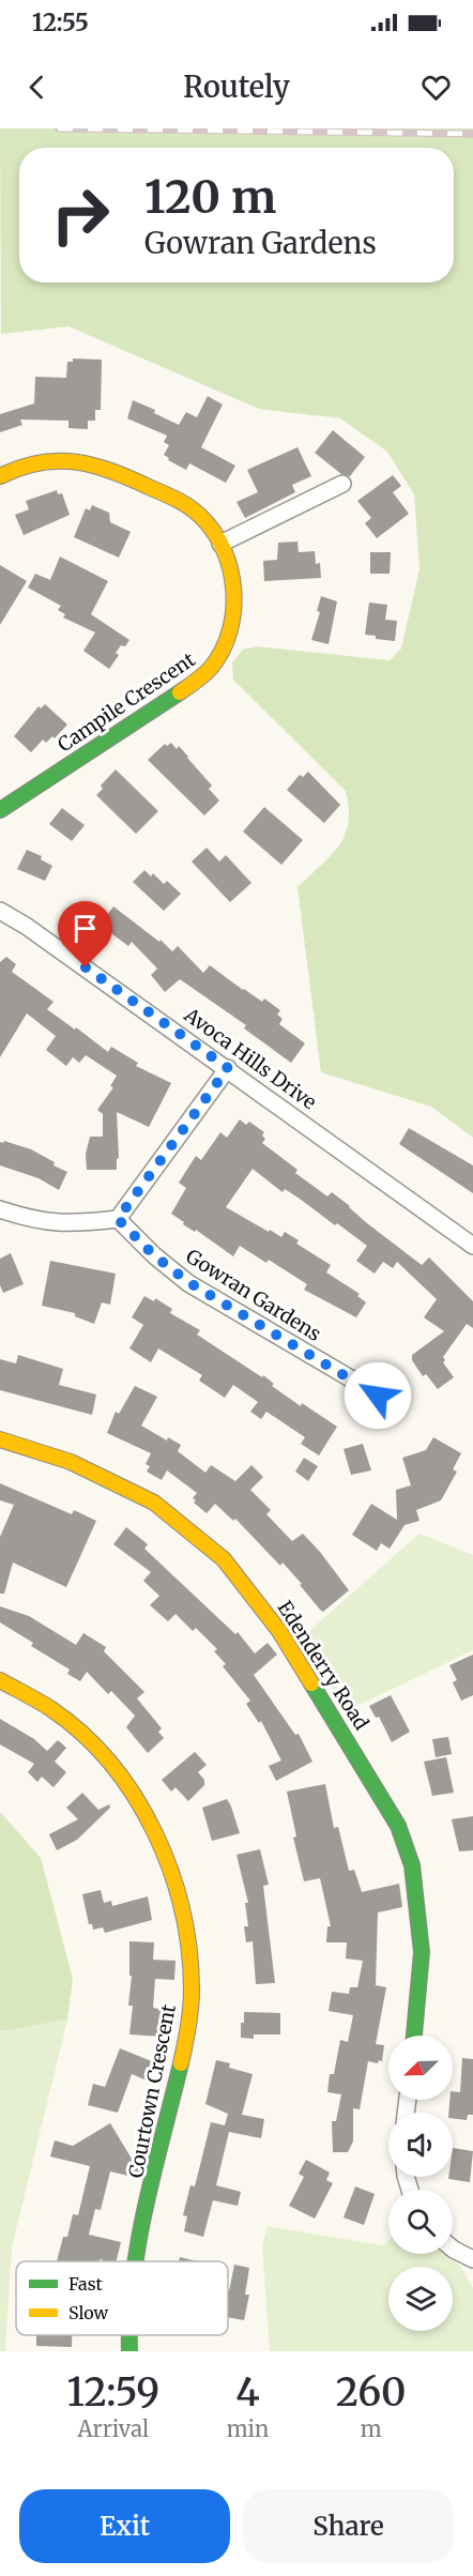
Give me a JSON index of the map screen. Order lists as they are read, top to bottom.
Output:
{
  "streets": {
    "street": [
      "Campile Crescent",
      "Avoca Hills Drive",
      "Gowran Gardens",
      "Edenderry Road",
      "Courtown Crescent"
    ]
  },
  "legend": ["Fast", "Slow"],
  "north": "bottom left",
  "page": {
    "status": "12:55",
    "header": "Routely",
    "turn": ["120 m", "Gowran Gardens"],
    "eta": [
      "12:59",
      "Arrival",
      "4",
      "min",
      "260",
      "m"
    ],
    "buttons": ["Exit", "Share"]
  }
}
